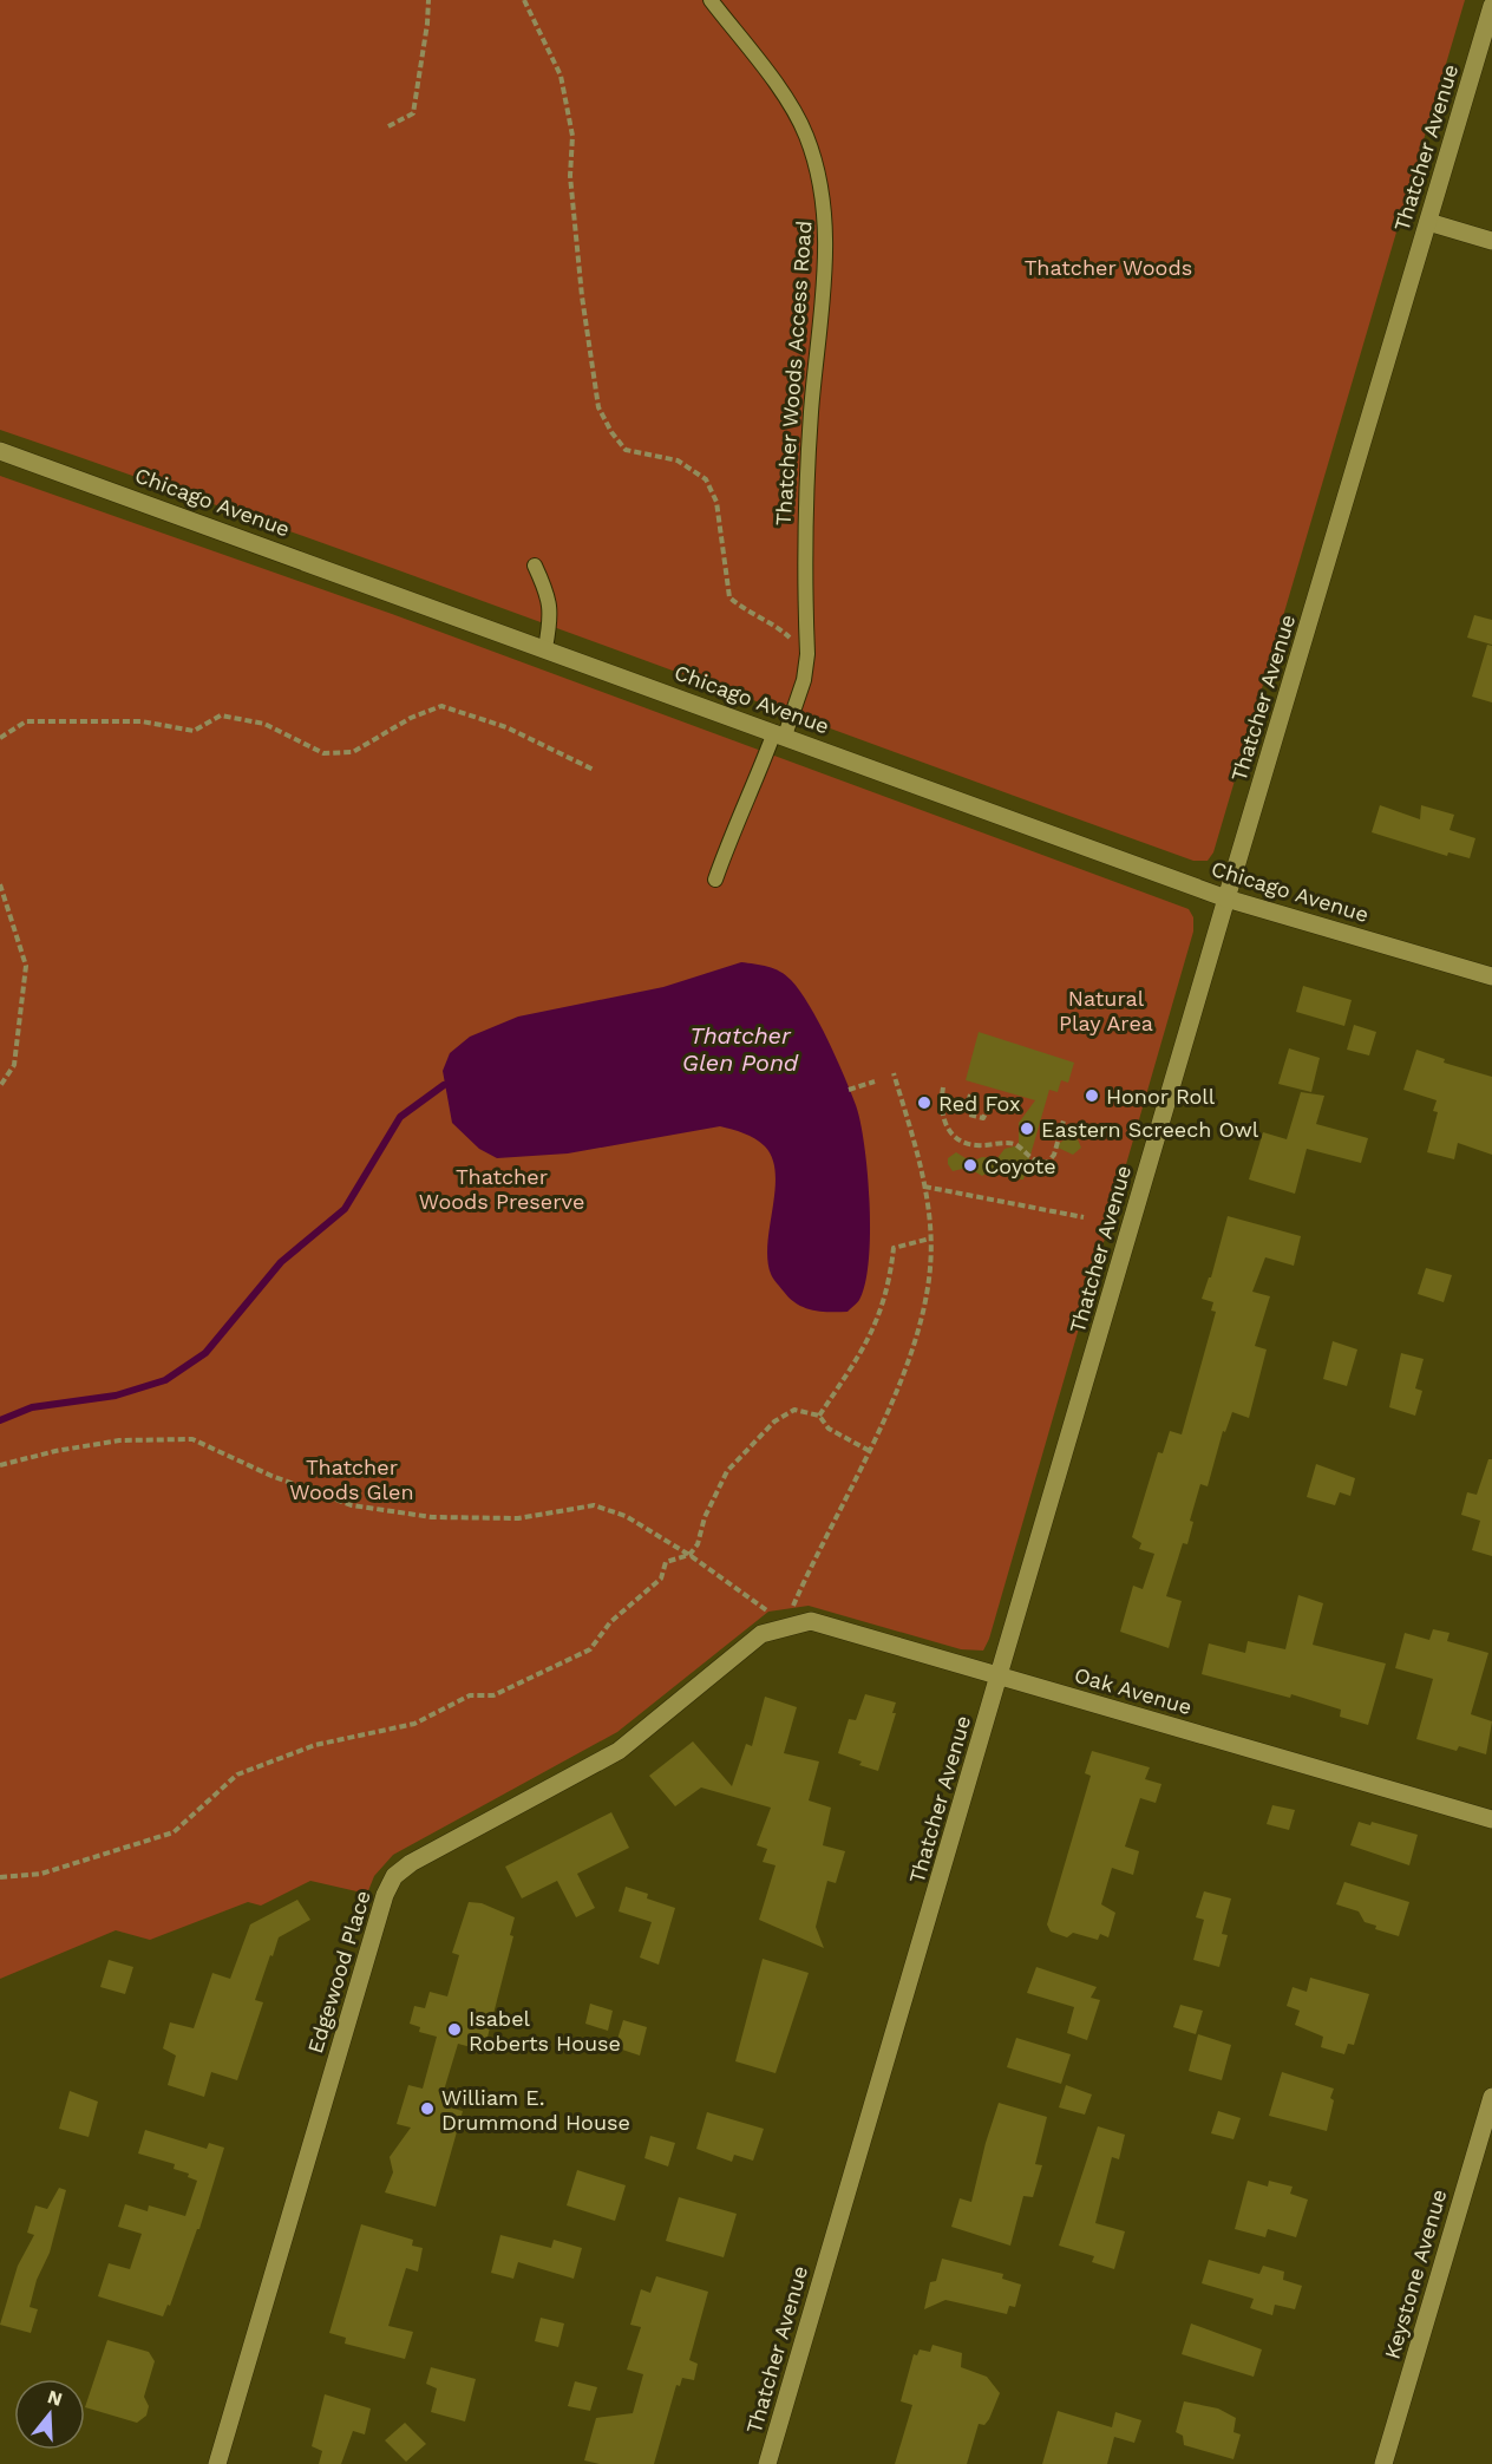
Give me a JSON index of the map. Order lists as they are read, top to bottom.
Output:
{
  "streets": {
    "street": [
      "Thatcher Avenue",
      "Chicago Avenue",
      "Oak Avenue",
      "Edgewood Place",
      "Keystone Avenue"
    ],
    "lane": ["Thatcher Woods Access Road"]
  },
  "crossings": [
    ["Thatcher Avenue", "Chicago Avenue"],
    ["Thatcher Avenue", "Oak Avenue"],
    ["Thatcher Woods Access Road", "Chicago Avenue"],
    ["Oak Avenue", "Edgewood Place"]
  ],
  "water": ["Thatcher Glen Pond"],
  "parks": [
    "Thatcher Woods",
    "Natural Play Area",
    "Thatcher Woods Preserve",
    "Thatcher Woods Glen"
  ],
  "places": [
    "Honor Roll",
    "Red Fox",
    "Eastern Screech Owl",
    "Coyote",
    "Isabel Roberts House",
    "William E. Drummond House"
  ],
  "north": "top"
}
